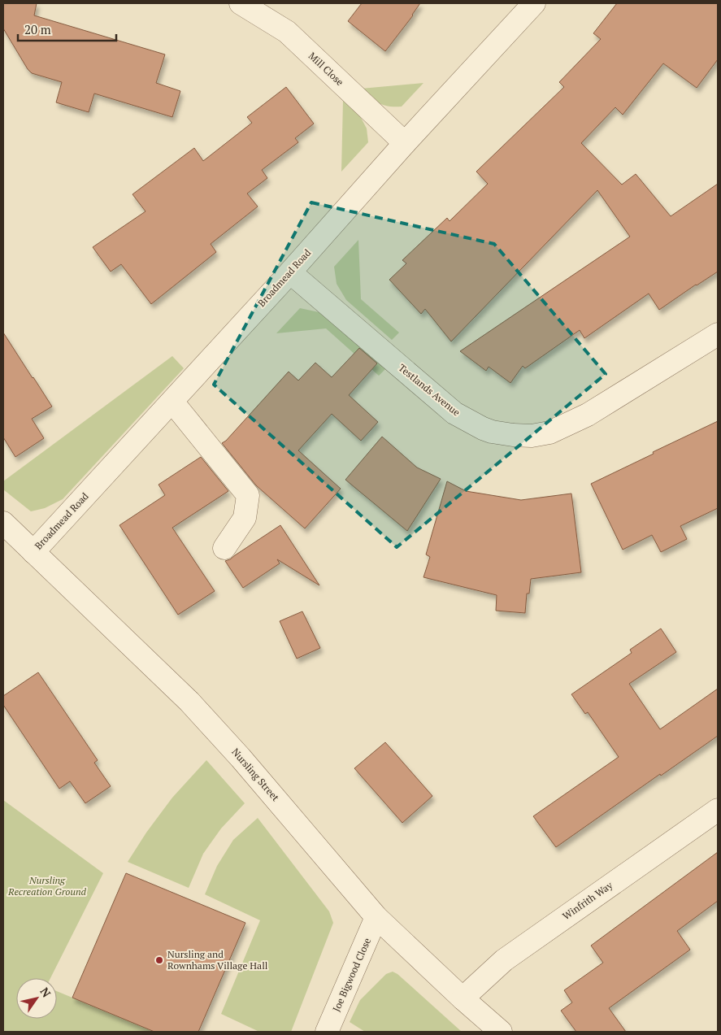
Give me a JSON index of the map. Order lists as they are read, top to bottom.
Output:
{
  "streets": {
    "street": [
      "Mill Close",
      "Broadmead Road",
      "Testlands Avenue",
      "Nursling Street",
      "Winfrith Way",
      "Joe Bigwood Close"
    ]
  },
  "crossings": [
    ["Mill Close", "Broadmead Road"],
    ["Broadmead Road", "Testlands Avenue"],
    ["Broadmead Road", "Nursling Street"],
    ["Nursling Street", "Winfrith Way"],
    ["Nursling Street", "Joe Bigwood Close"]
  ],
  "parks": ["Nursling Recreation Ground"],
  "places": ["Nursling and Rownhams Village Hall"],
  "scale_bar": "20 m",
  "north": "top right"
}
